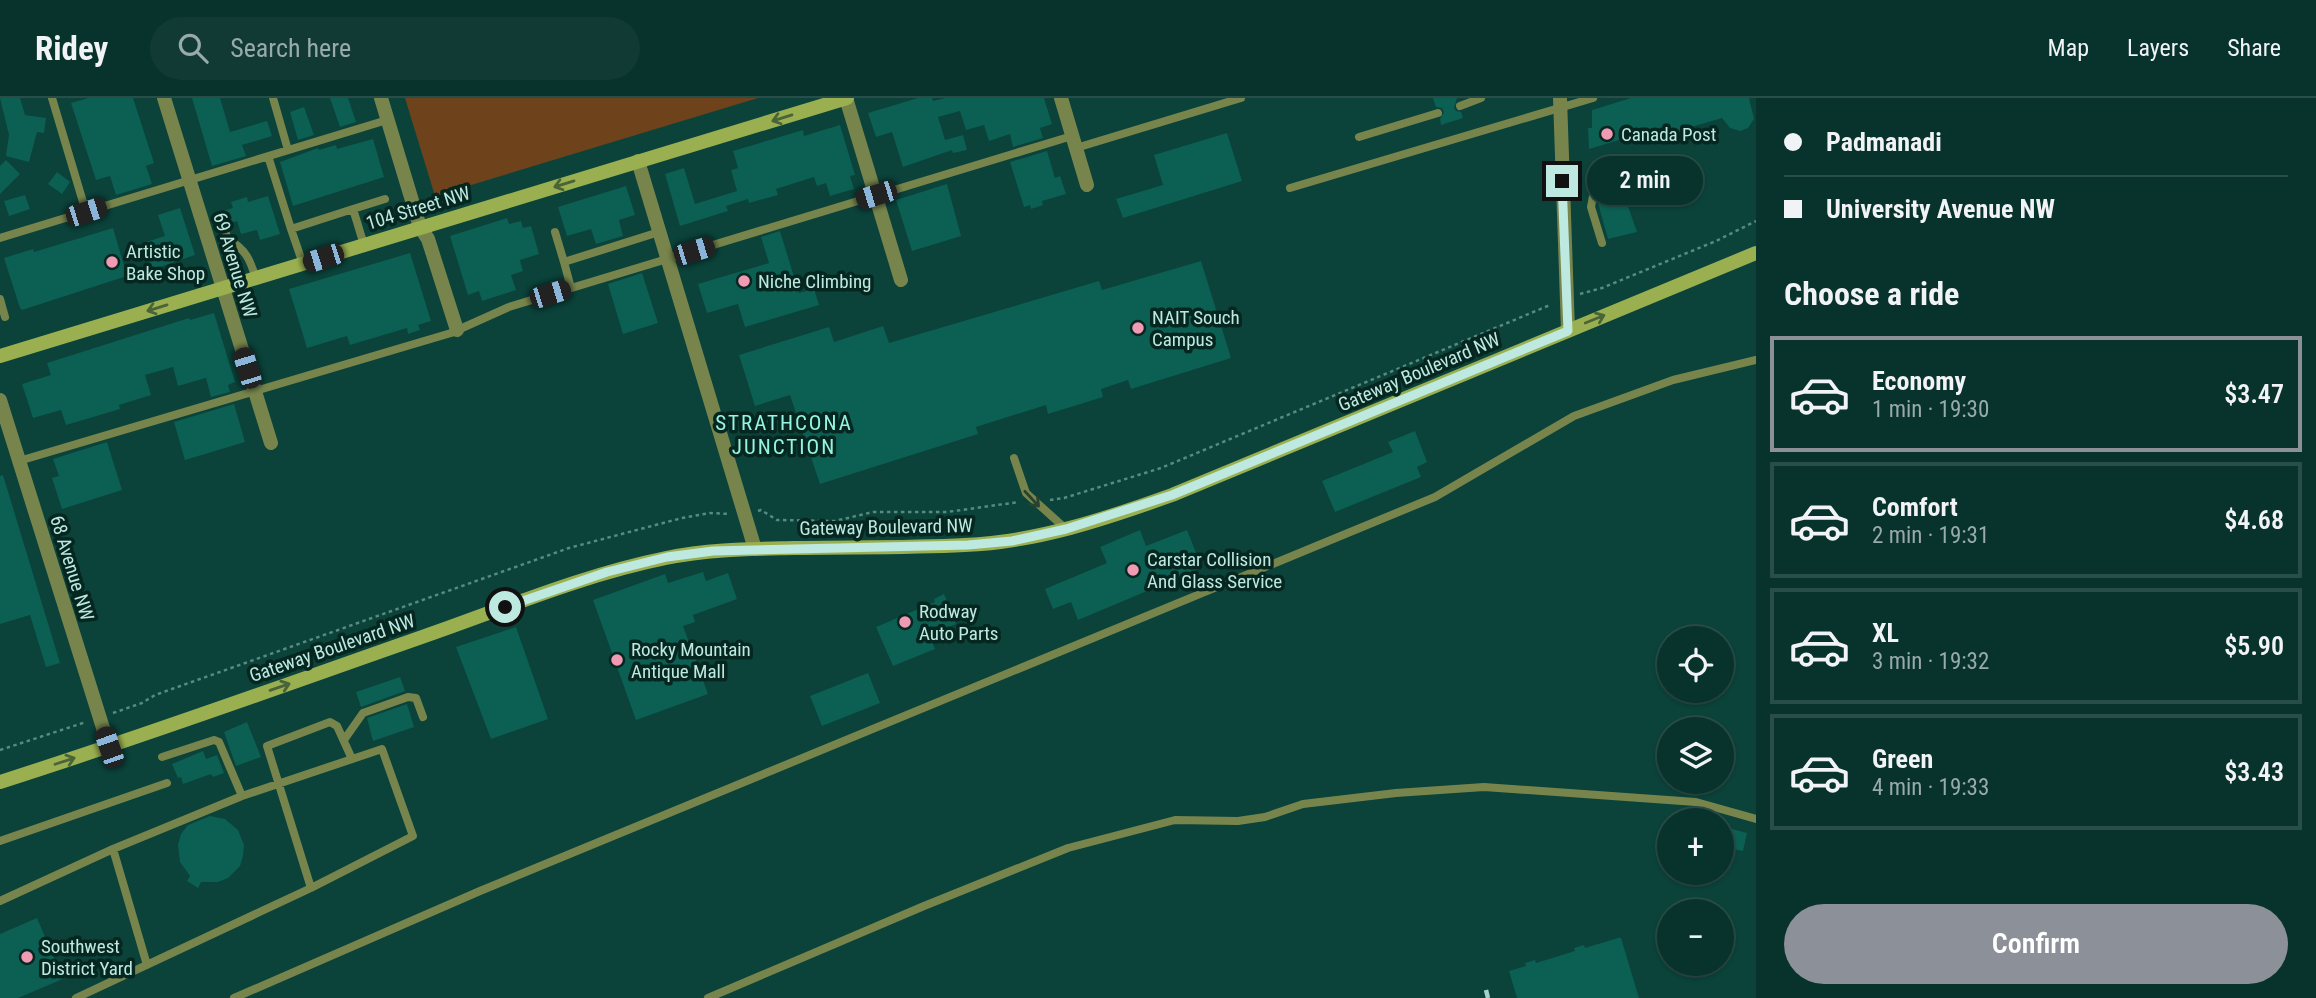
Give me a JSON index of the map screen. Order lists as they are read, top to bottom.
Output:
{
  "streets": {
    "main road": ["104 Street NW", "Gateway Boulevard NW"],
    "street": ["69 Avenue NW", "68 Avenue NW"]
  },
  "crossings": [
    ["104 Street NW", "69 Avenue NW"],
    ["Gateway Boulevard NW", "68 Avenue NW"]
  ],
  "one_way": ["104 Street NW", "Gateway Boulevard NW"],
  "districts": ["STRATHCONA JUNCTION"],
  "places": [
    "Canada Post",
    "Artistic Bake Shop",
    "Niche Climbing",
    "NAIT Souch Campus",
    "Carstar Collision And Glass Service",
    "Rodway Auto Parts",
    "Rocky Mountain Antique Mall",
    "Southwest District Yard"
  ],
  "page": {
    "header": "Ridey",
    "search": "Search here",
    "nav": ["Map", "Layers", "Share"],
    "banner": ["Padmanadi", "University Avenue NW"],
    "bubble": "2 min",
    "heading": "Choose a ride",
    "list": [
      {
        "name": "Economy",
        "note": "1 min · 19:30",
        "value": "$3.47"
      },
      {
        "name": "Comfort",
        "note": "2 min · 19:31",
        "value": "$4.68"
      },
      {
        "name": "XL",
        "note": "3 min · 19:32",
        "value": "$5.90"
      },
      {
        "name": "Green",
        "note": "4 min · 19:33",
        "value": "$3.43"
      }
    ],
    "map_buttons": ["+", "−"],
    "buttons": "Confirm"
  }
}
